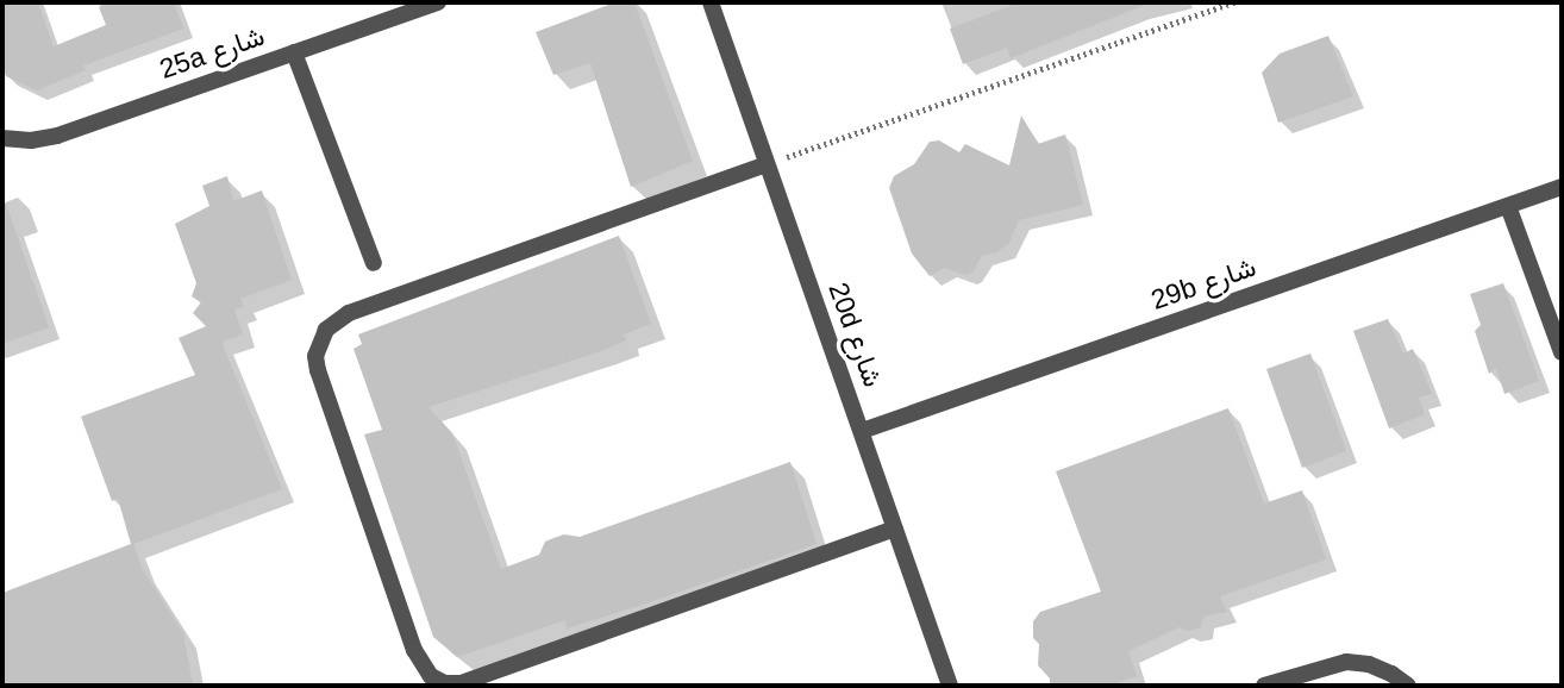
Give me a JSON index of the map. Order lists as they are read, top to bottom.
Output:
{
  "streets": {
    "street": ["25a شارع", "29b شارع", "20d شارع"]
  },
  "crossings": [
    ["29b شارع", "20d شارع"]
  ]
}
